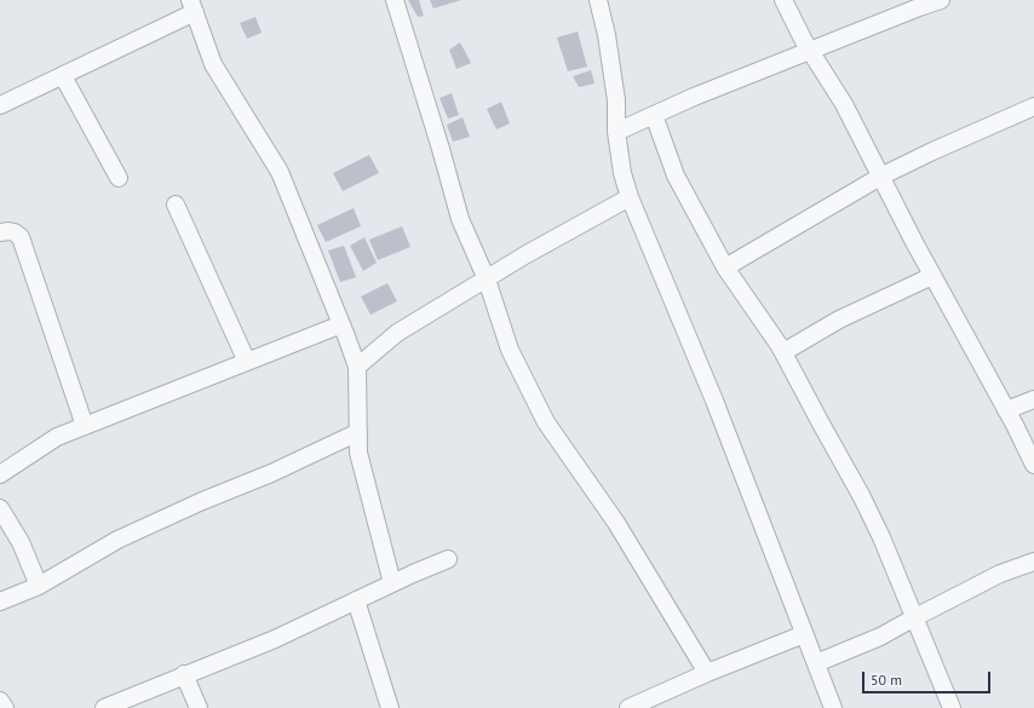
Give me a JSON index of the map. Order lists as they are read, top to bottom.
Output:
{
  "scale_bar": "50 m"
}
